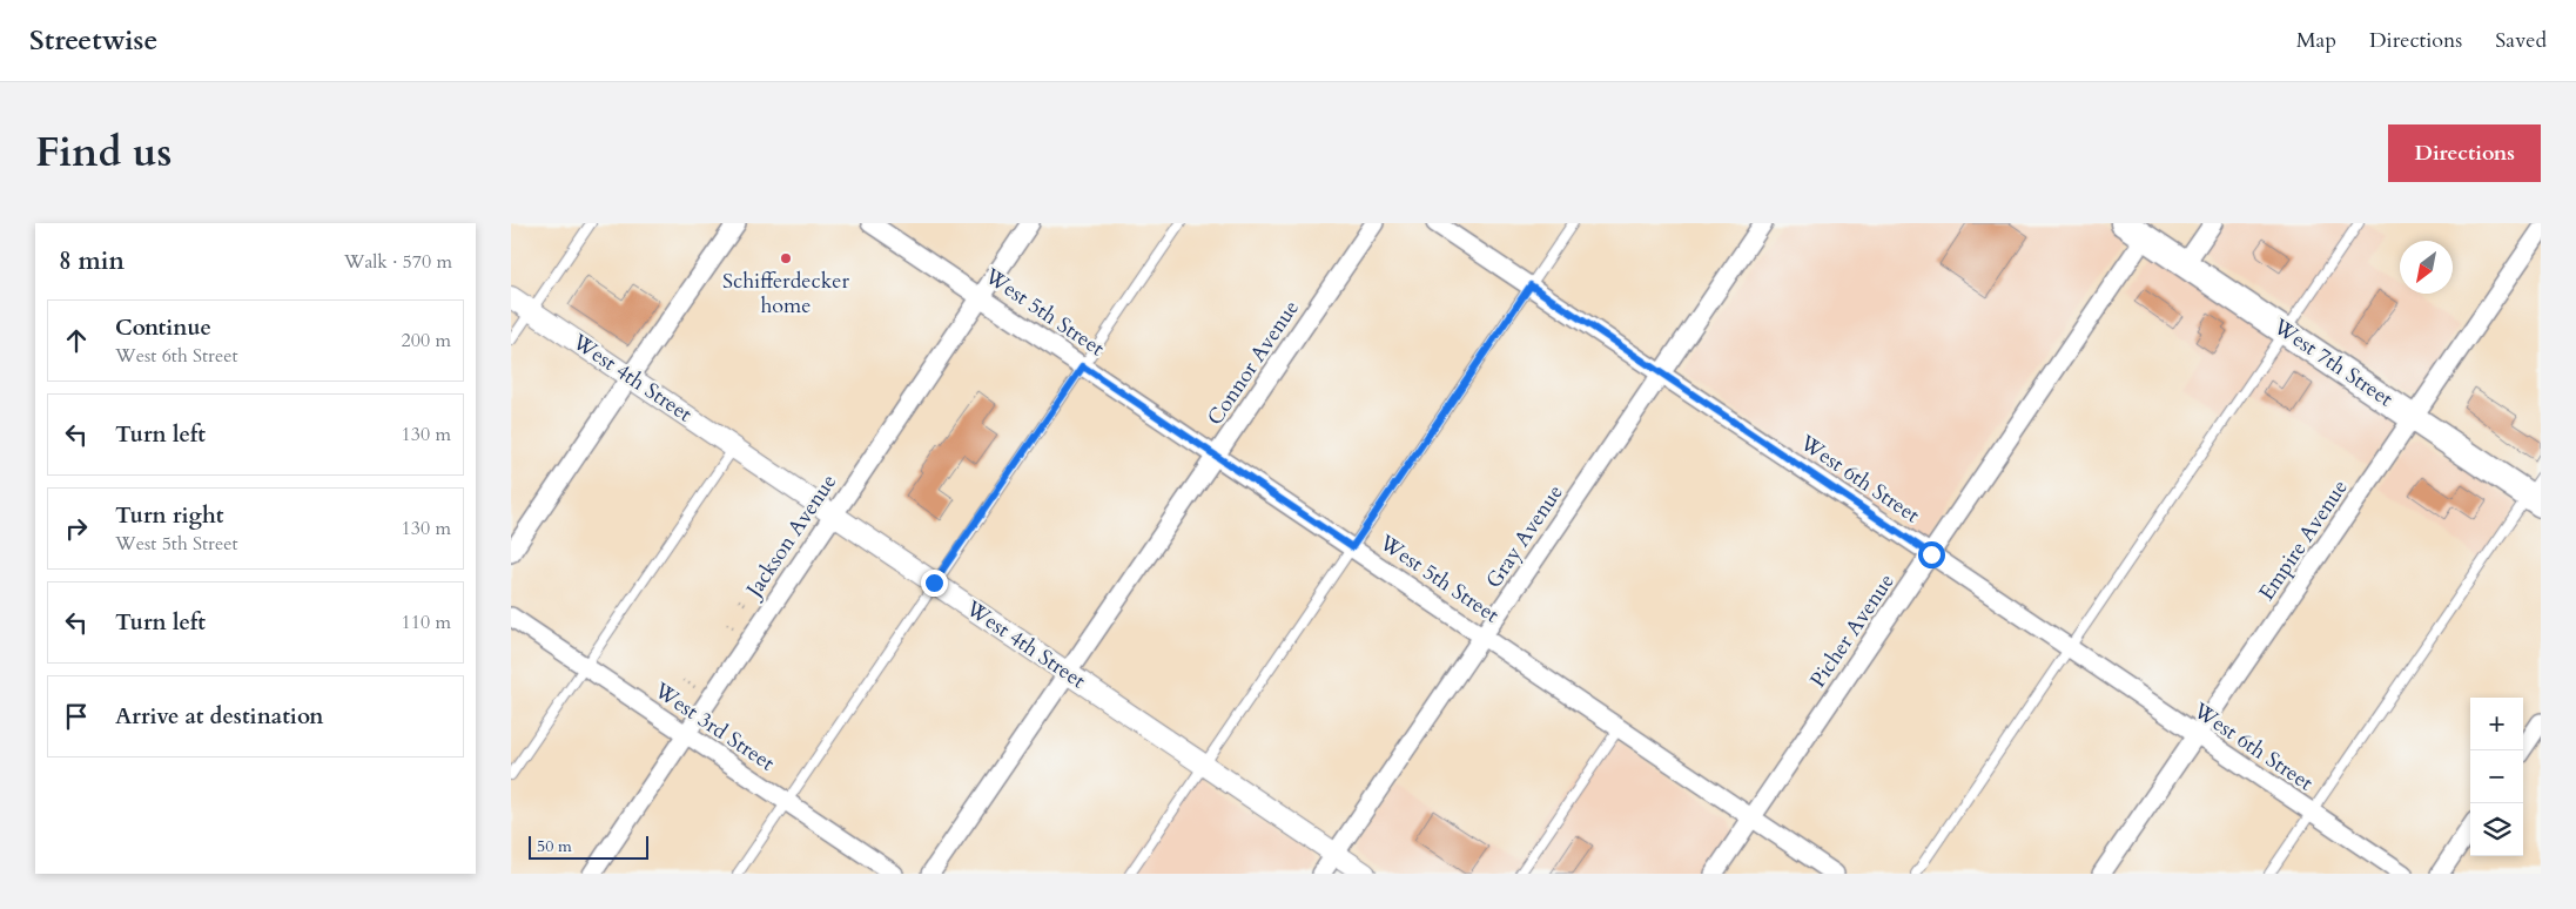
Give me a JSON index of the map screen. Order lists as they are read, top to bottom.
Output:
{
  "streets": {
    "main road": ["West 7th Street"],
    "street": [
      "West 5th Street",
      "Connor Avenue",
      "West 4th Street",
      "West 6th Street",
      "Jackson Avenue",
      "Gray Avenue",
      "Empire Avenue",
      "Picher Avenue",
      "West 3rd Street"
    ]
  },
  "crossings": [
    ["West 5th Street", "Connor Avenue"],
    ["West 5th Street", "Jackson Avenue"],
    ["West 5th Street", "Gray Avenue"],
    ["West 5th Street", "Picher Avenue"],
    ["Connor Avenue", "West 4th Street"],
    ["West 7th Street", "Empire Avenue"],
    ["West 7th Street", "Picher Avenue"],
    ["West 4th Street", "Jackson Avenue"],
    ["West 4th Street", "Gray Avenue"],
    ["West 6th Street", "Gray Avenue"],
    ["West 6th Street", "Empire Avenue"],
    ["West 6th Street", "Picher Avenue"],
    ["Jackson Avenue", "West 3rd Street"]
  ],
  "places": ["Schifferdecker home"],
  "scale_bar": "50 m",
  "north": "bottom left",
  "page": {
    "header": "Streetwise",
    "nav": ["Map", "Directions", "Saved"],
    "title": "Find us",
    "buttons": "Directions",
    "heading": ["8 min", "Walk · 570 m"],
    "list": [
      ["Continue", "West 6th Street", "200 m"],
      ["Turn left", "130 m"],
      ["Turn right", "West 5th Street", "130 m"],
      ["Turn left", "110 m"],
      "Arrive at destination"
    ],
    "map_buttons": ["+", "−"],
    "scale": "50 m"
  }
}
